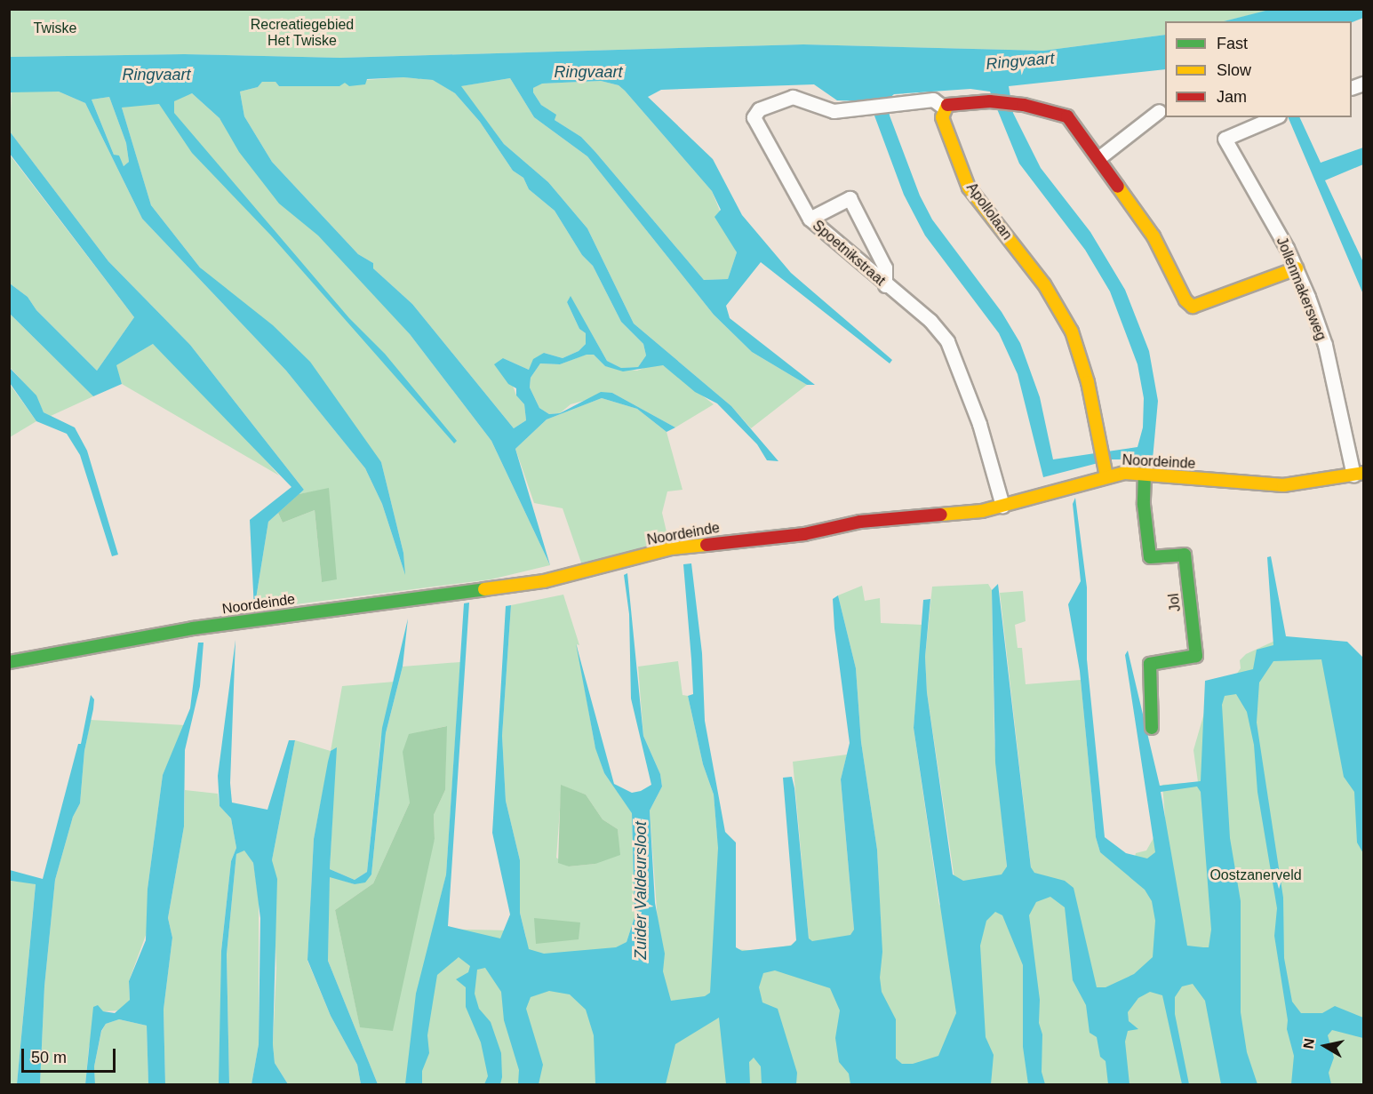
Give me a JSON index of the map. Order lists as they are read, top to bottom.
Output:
{
  "streets": {
    "street": [
      "Apollolaan",
      "Spoetnikstraat",
      "Jollenmakersweg",
      "Noordeinde",
      "Jol"
    ]
  },
  "crossings": [
    ["Apollolaan", "Spoetnikstraat"],
    ["Apollolaan", "Noordeinde"],
    ["Spoetnikstraat", "Noordeinde"],
    ["Jollenmakersweg", "Noordeinde"],
    ["Noordeinde", "Jol"]
  ],
  "water": ["Ringvaart", "Zuider Valdeursloot"],
  "parks": ["Recreatiegebied Het Twiske", "Twiske", "Oostzanerveld"],
  "legend": ["Fast", "Slow", "Jam"],
  "scale_bar": "50 m",
  "north": "left"
}
